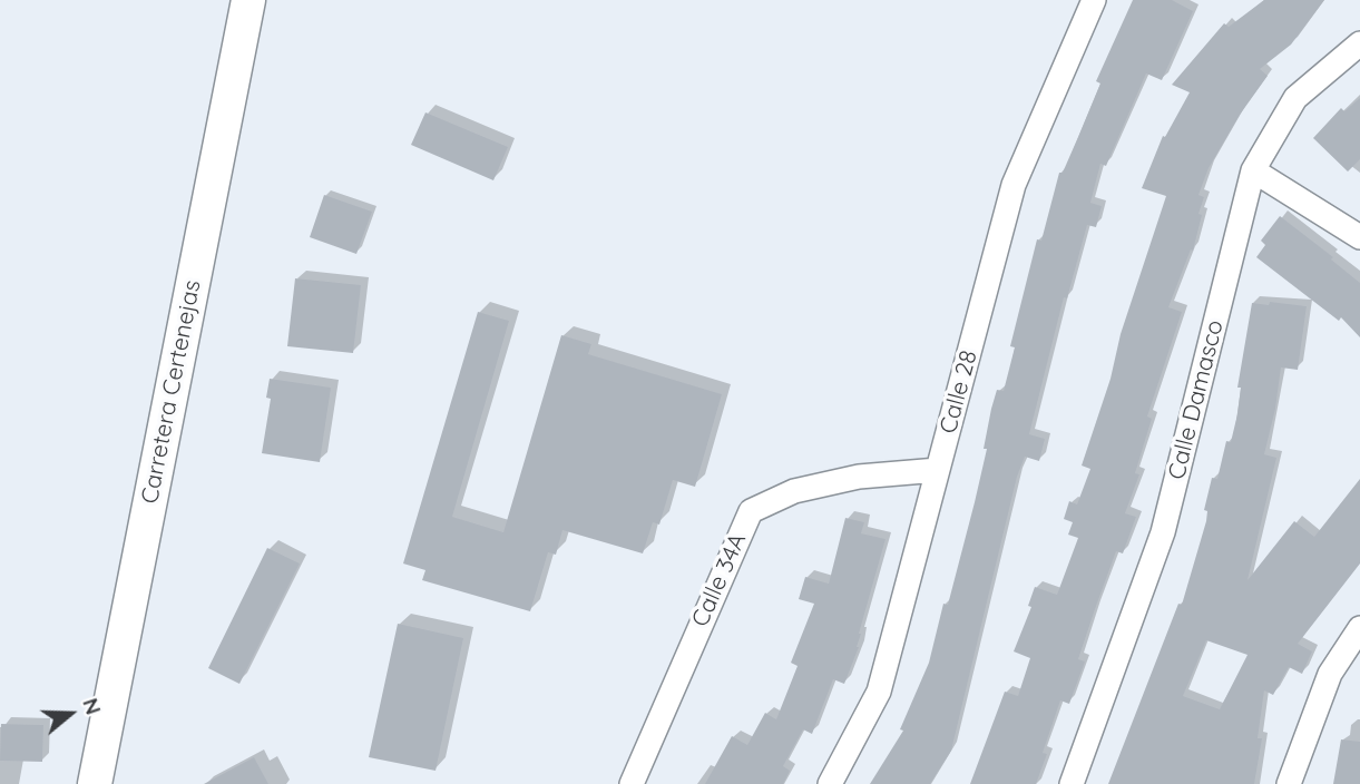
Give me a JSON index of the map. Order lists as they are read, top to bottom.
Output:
{
  "streets": {
    "main road": ["Carretera Certenejas"],
    "street": ["Calle 28", "Calle Damasco", "Calle 34A"]
  },
  "crossings": [
    ["Calle 28", "Calle 34A"]
  ],
  "north": "right"
}
